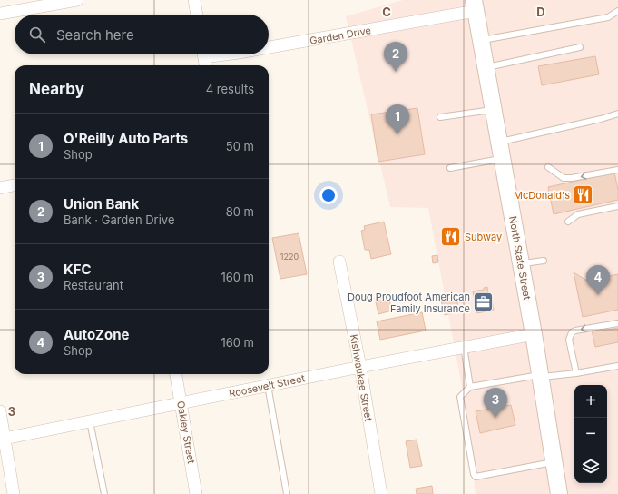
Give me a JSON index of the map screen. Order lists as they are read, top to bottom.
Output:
{
  "streets": {
    "main road": ["North State Street"],
    "street": [
      "Garden Drive",
      "Kishwaukee Street",
      "Roosevelt Street",
      "Oakley Street"
    ]
  },
  "crossings": [
    ["Garden Drive", "North State Street"],
    ["North State Street", "Roosevelt Street"],
    ["Kishwaukee Street", "Roosevelt Street"],
    ["Roosevelt Street", "Oakley Street"]
  ],
  "places": {
    "restaurant": ["McDonald's", "Subway"],
    "office": ["Doug Proudfoot American Family Insurance"]
  },
  "house_numbers": ["1220"],
  "page": {
    "search": "Search here",
    "pins": [
      "2",
      "1",
      "4",
      "3"
    ],
    "heading": ["Nearby", "4 results"],
    "list": [
      {
        "mark": "1",
        "name": "O'Reilly Auto Parts",
        "note": "Shop",
        "value": "50 m"
      },
      {
        "mark": "2",
        "name": "Union Bank",
        "note": "Bank · Garden Drive",
        "value": "80 m"
      },
      {
        "mark": "3",
        "name": "KFC",
        "note": "Restaurant",
        "value": "160 m"
      },
      {
        "mark": "4",
        "name": "AutoZone",
        "note": "Shop",
        "value": "160 m"
      }
    ],
    "map_buttons": ["+", "−"]
  },
  "grid": {
    "columns": ["C", "D"],
    "rows": ["3"]
  }
}
